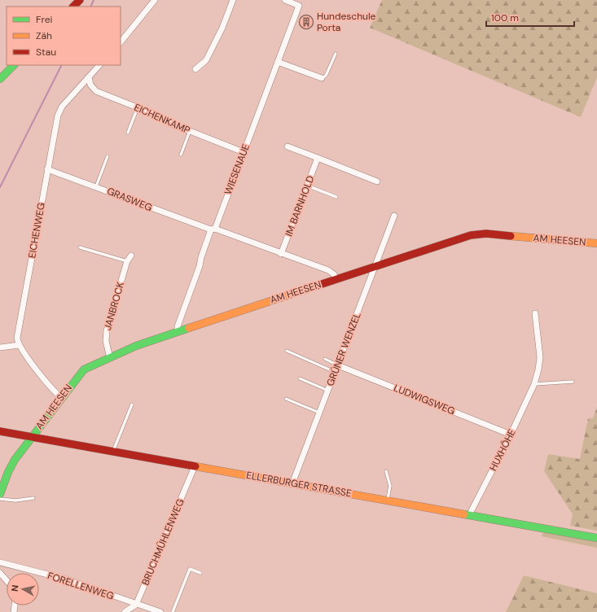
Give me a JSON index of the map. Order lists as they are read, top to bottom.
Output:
{
  "streets": {
    "street": [
      "EICHENKAMP",
      "WIESENAUE",
      "GRASWEG",
      "IM BARNHOLD",
      "EICHENWEG",
      "AM HEESEN",
      "JANBROCK",
      "GRÜNER WENZEL",
      "LUDWIGSWEG",
      "HUXHÖHE",
      "ELLERBURGER STRASSE",
      "BRUCHMÜHLENWEG",
      "FORELLENWEG"
    ]
  },
  "crossings": [
    ["EICHENKAMP", "WIESENAUE"],
    ["EICHENKAMP", "EICHENWEG"],
    ["WIESENAUE", "GRASWEG"],
    ["WIESENAUE", "AM HEESEN"],
    ["GRASWEG", "IM BARNHOLD"],
    ["GRASWEG", "EICHENWEG"],
    ["GRASWEG", "AM HEESEN"],
    ["AM HEESEN", "JANBROCK"],
    ["AM HEESEN", "GRÜNER WENZEL"],
    ["AM HEESEN", "ELLERBURGER STRASSE"],
    ["GRÜNER WENZEL", "LUDWIGSWEG"],
    ["GRÜNER WENZEL", "ELLERBURGER STRASSE"],
    ["LUDWIGSWEG", "HUXHÖHE"],
    ["HUXHÖHE", "ELLERBURGER STRASSE"],
    ["ELLERBURGER STRASSE", "BRUCHMÜHLENWEG"],
    ["BRUCHMÜHLENWEG", "FORELLENWEG"]
  ],
  "places": {
    "building": ["Hundeschule Porta"]
  },
  "legend": ["Frei", "Zäh", "Stau"],
  "scale_bar": "100 m",
  "north": "left"
}
